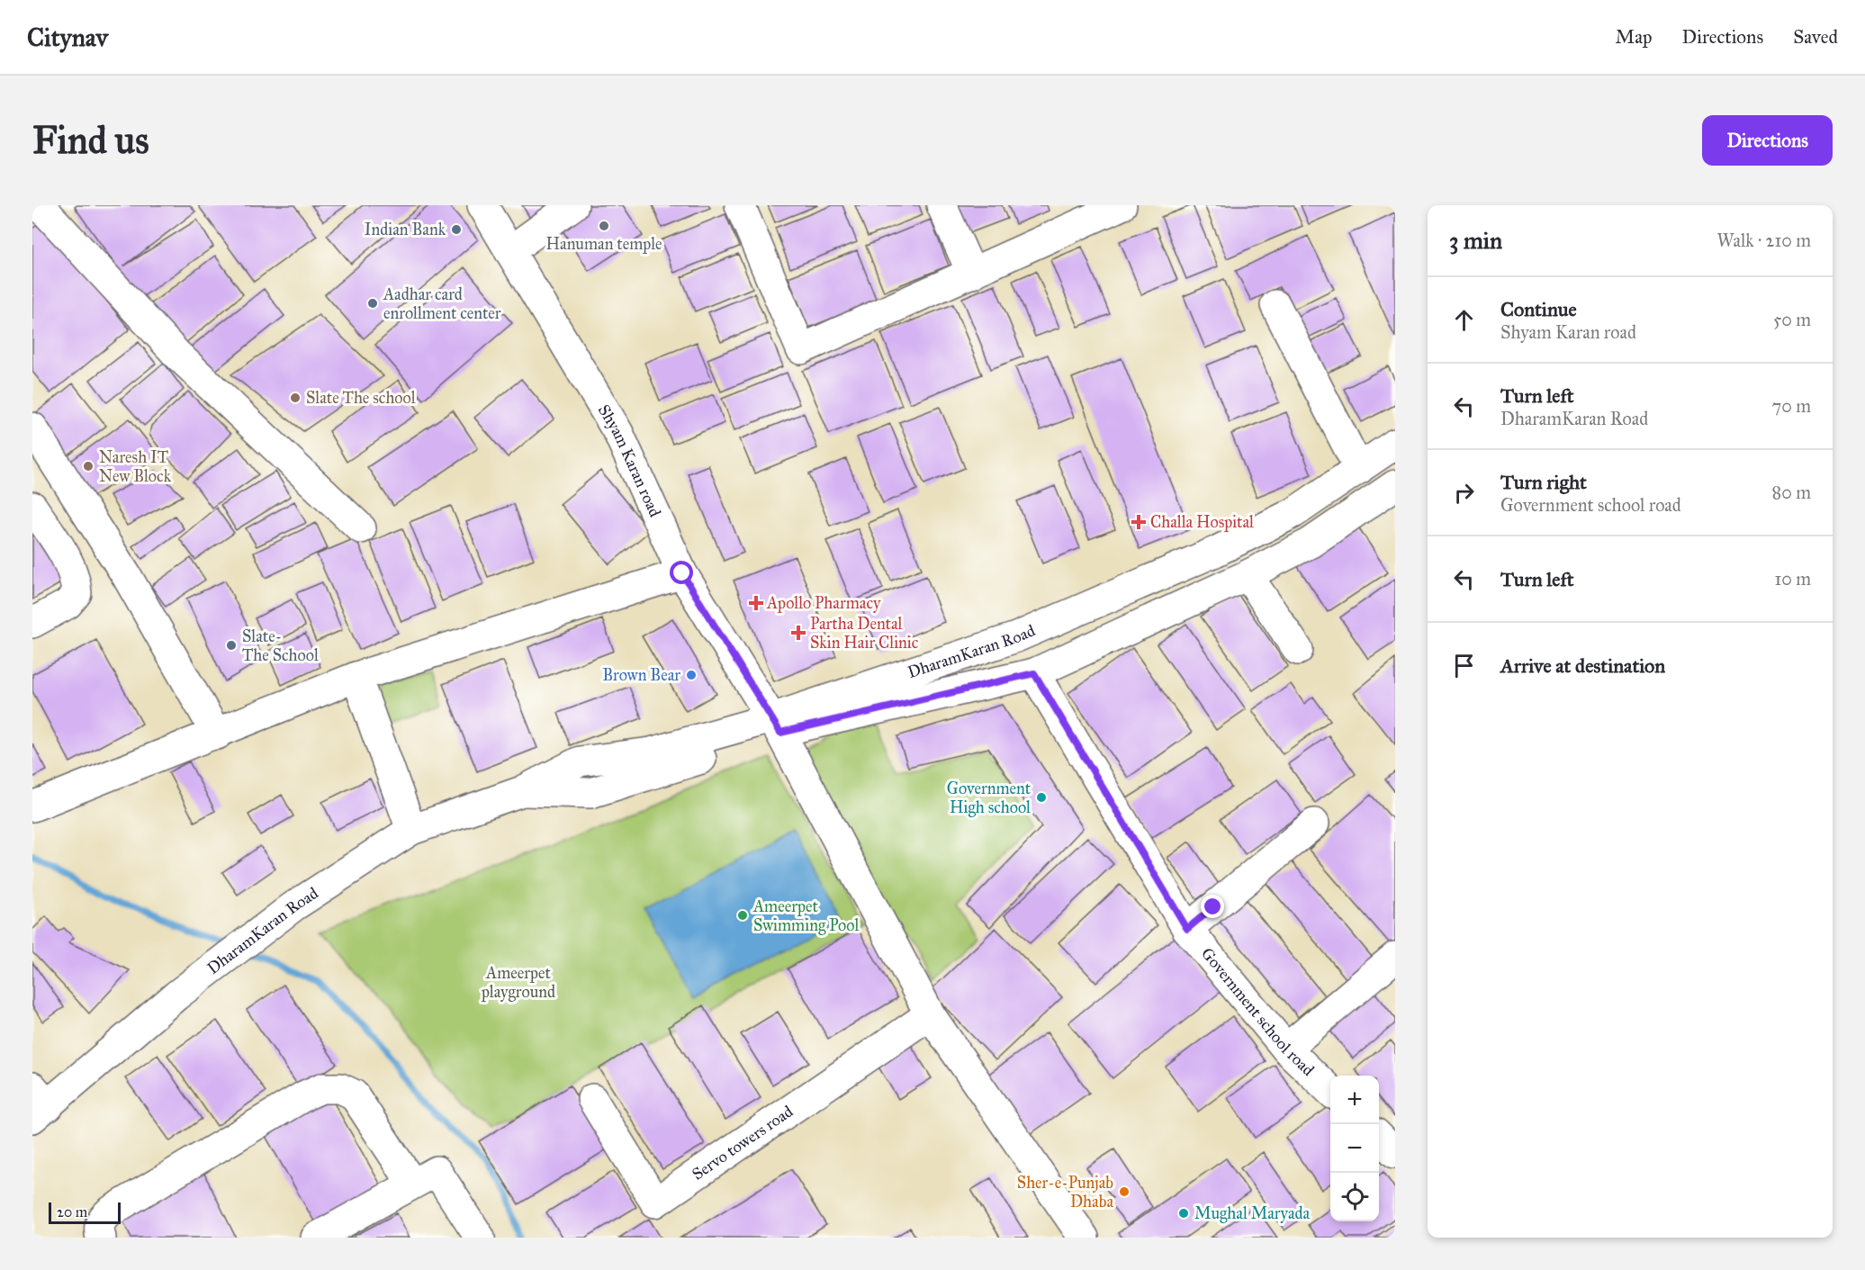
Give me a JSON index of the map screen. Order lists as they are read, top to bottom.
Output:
{
  "streets": {
    "street": [
      "Shyam Karan road",
      "DharamKaran Road",
      "Government school road",
      "Servo towers road"
    ]
  },
  "crossings": [
    ["Shyam Karan road", "DharamKaran Road"],
    ["Shyam Karan road", "Servo towers road"],
    ["DharamKaran Road", "Government school road"]
  ],
  "parks": ["Ameerpet playground"],
  "places": {
    "other": [
      "Hanuman temple",
      "Indian Bank",
      "Aadhar card enrollment center",
      "Slate The school",
      "Naresh IT New Block",
      "Slate- The School",
      "Brown Bear",
      "Government High school",
      "Ameerpet Swimming Pool",
      "Sher-e-Punjab Dhaba",
      "Mughal Maryada"
    ],
    "health": ["Challa Hospital", "Apollo Pharmacy", "Partha Dental Skin Hair Clinic"]
  },
  "scale_bar": "20 m",
  "page": {
    "header": "Citynav",
    "nav": ["Map", "Directions", "Saved"],
    "buttons": "Directions",
    "title": "Find us",
    "heading": ["3 min", "Walk · 210 m"],
    "list": [
      ["Continue", "Shyam Karan road", "50 m"],
      ["Turn left", "DharamKaran Road", "70 m"],
      ["Turn right", "Government school road", "80 m"],
      ["Turn left", "10 m"],
      "Arrive at destination"
    ],
    "map_buttons": ["+", "−"],
    "scale": "20 m"
  }
}
